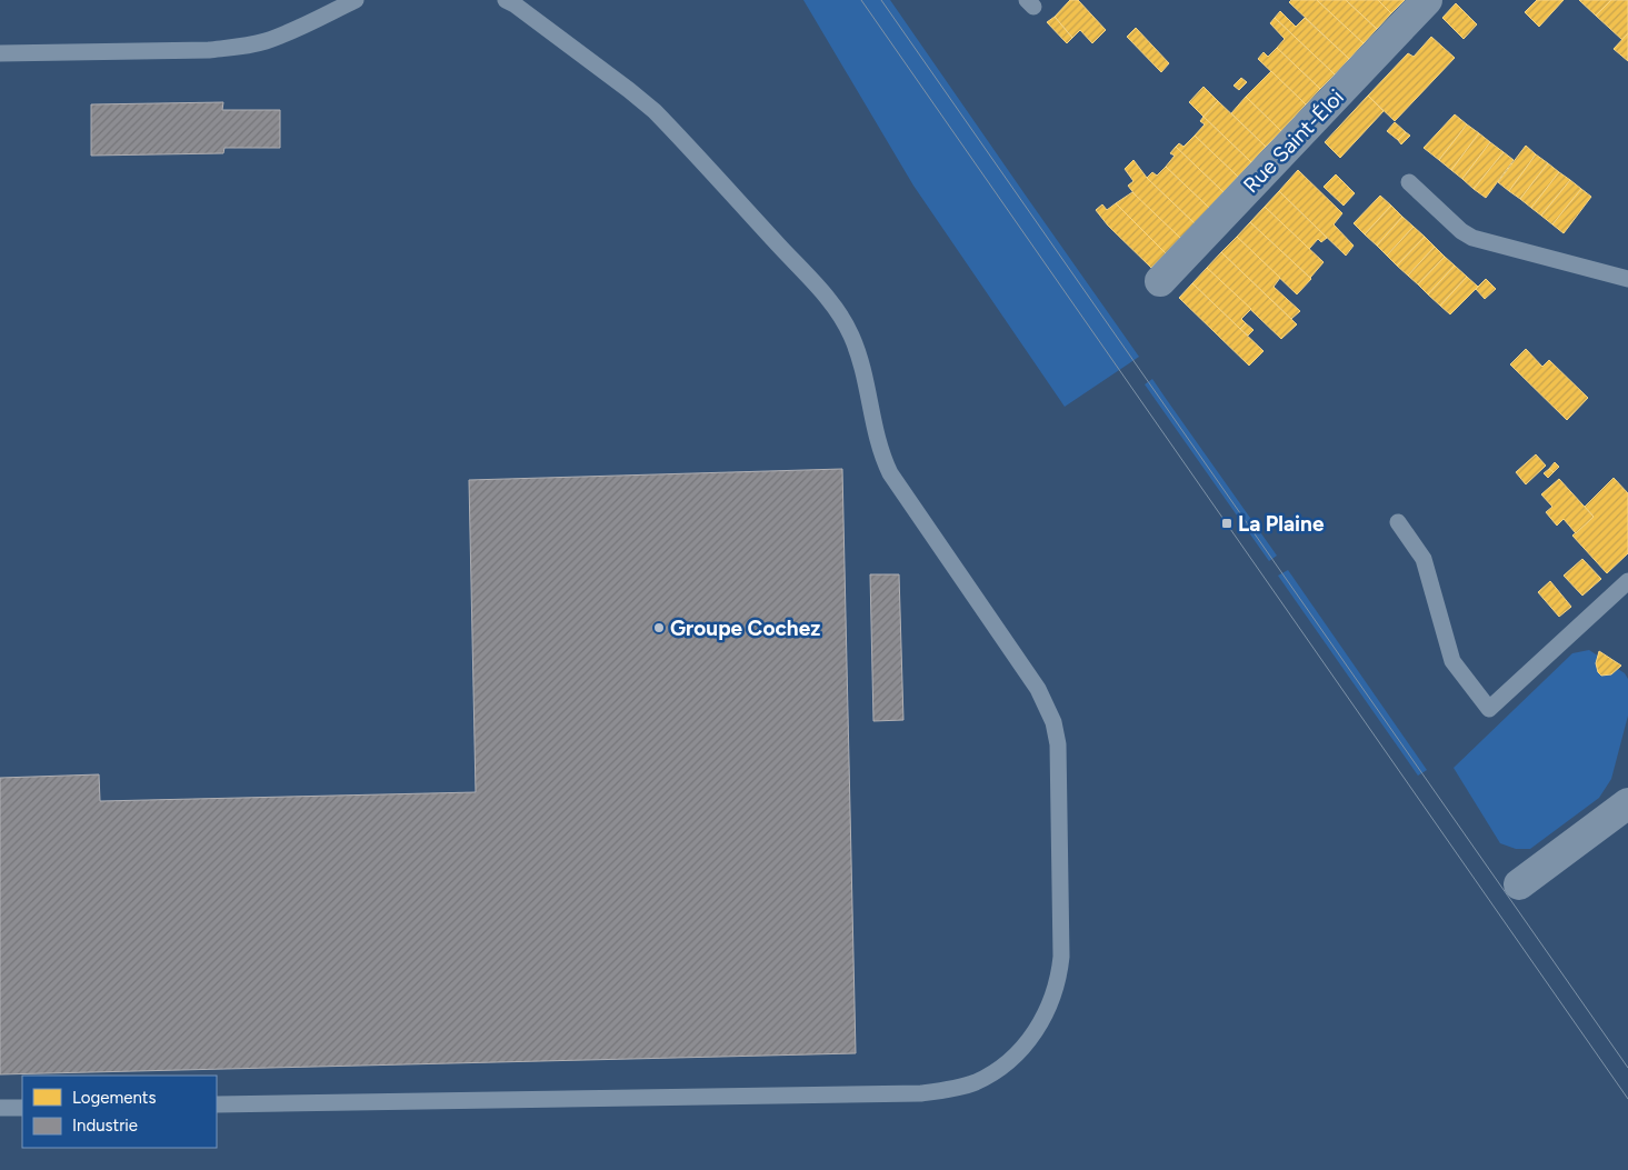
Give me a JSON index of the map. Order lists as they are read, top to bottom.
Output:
{
  "streets": {
    "street": ["Rue Saint-Éloi"]
  },
  "places": {
    "transit": ["La Plaine"],
    "other": ["Groupe Cochez"]
  },
  "legend": ["Logements", "Industrie"]
}
